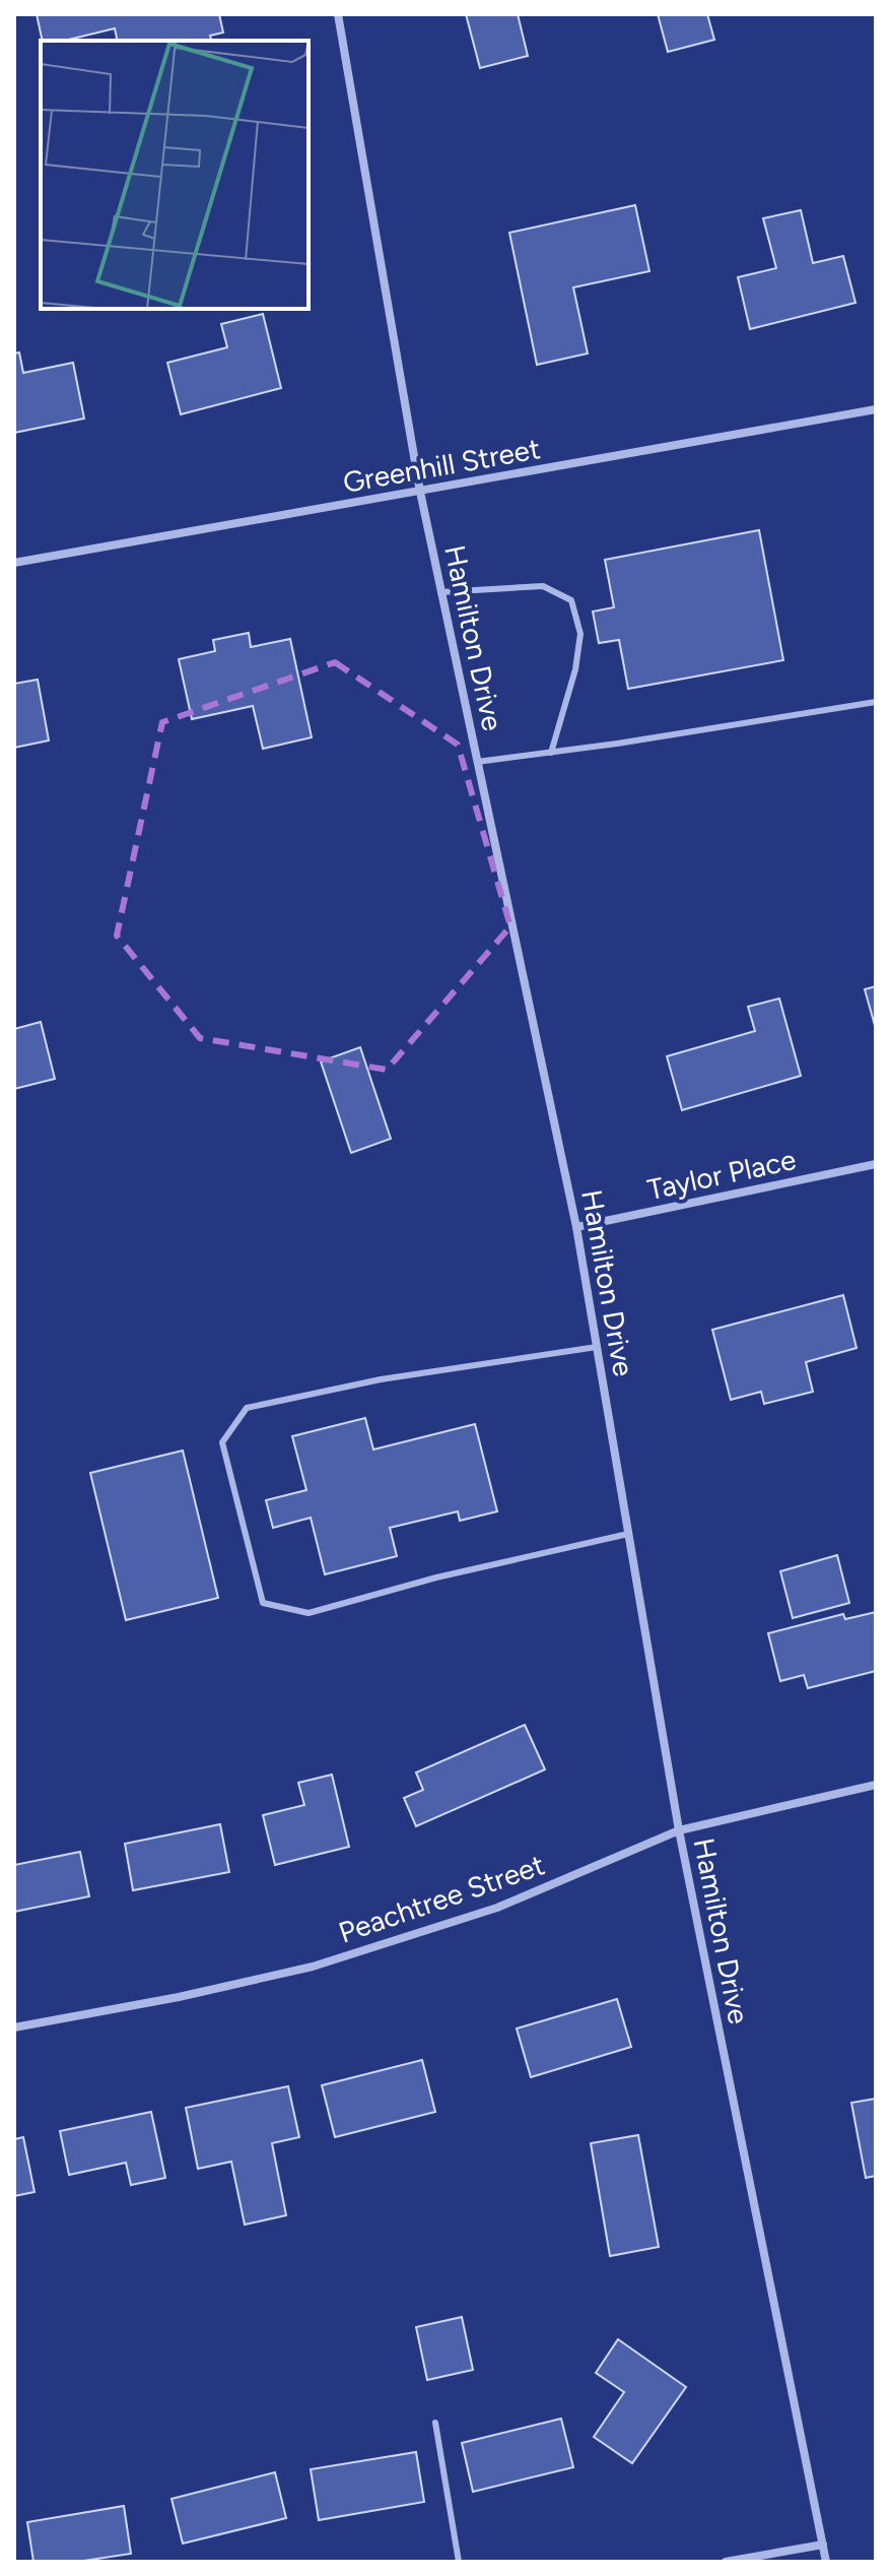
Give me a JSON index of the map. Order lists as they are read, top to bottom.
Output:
{
  "streets": {
    "street": [
      "Greenhill Street",
      "Hamilton Drive",
      "Taylor Place",
      "Peachtree Street"
    ]
  },
  "crossings": [
    ["Greenhill Street", "Hamilton Drive"],
    ["Hamilton Drive", "Taylor Place"],
    ["Hamilton Drive", "Peachtree Street"]
  ]
}
